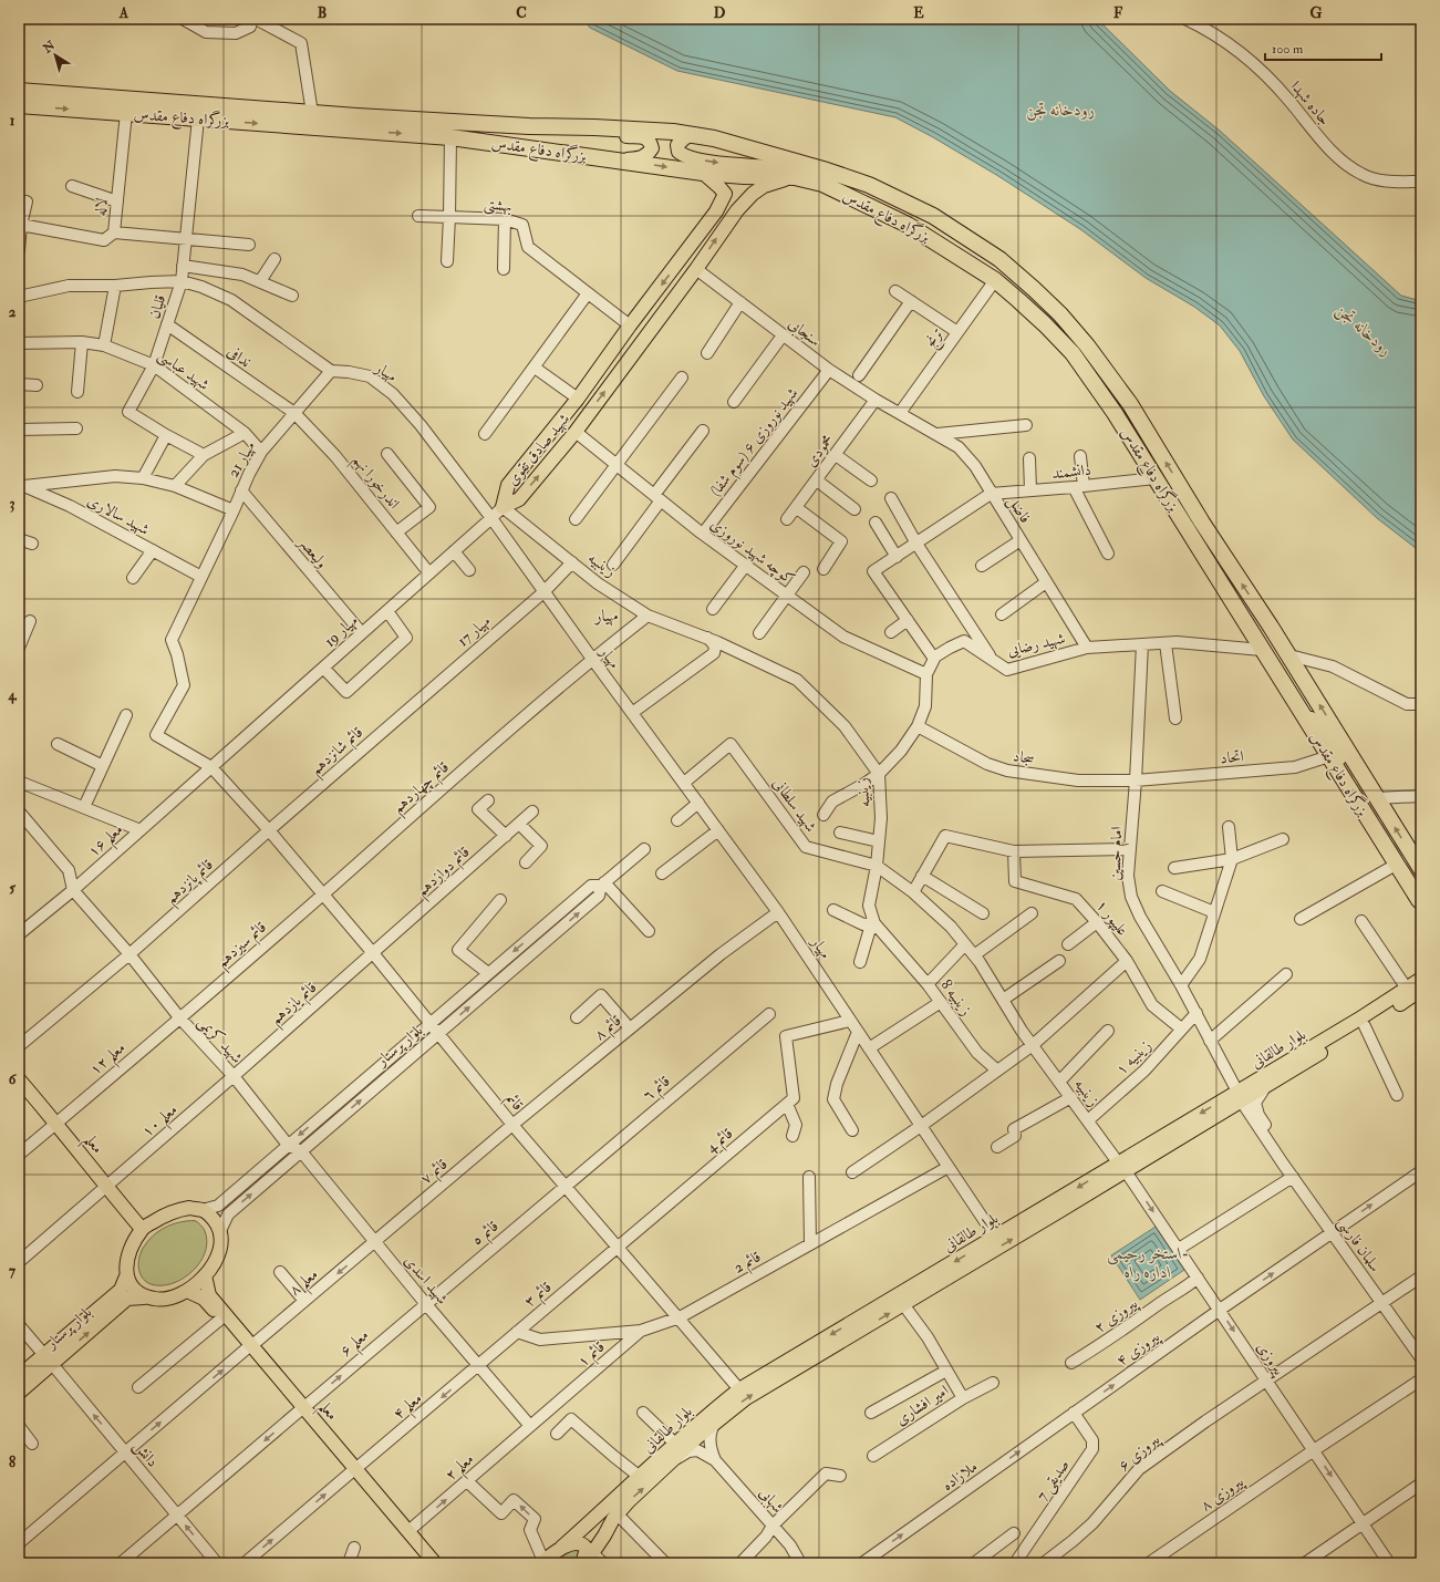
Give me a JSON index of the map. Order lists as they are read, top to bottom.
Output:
{
  "streets": {
    "highway": ["بزرگراه دفاع مقدس"],
    "main road": [
      "شهید صادق تقوی",
      "بلوار پرستار",
      "بلوار طالقانی",
      "معلم"
    ],
    "street": [
      "جاده شهدا",
      "بهشتی",
      "لاله",
      "قلیان",
      "سنجابی",
      "ترنج",
      "ندافی",
      "شهید عباسی",
      "مهیار",
      "شهید نوروزی ۶ (سوم شفا)",
      "محمودی",
      "مهیار 21",
      "دانشمند",
      "اندرخورا نهم",
      "فاضل",
      "شهید سالاری",
      "کوچه شهید نوروزی",
      "ولیعصر",
      "زینبیه",
      "مهیار 19",
      "مهیار 17",
      "شهید رضایی",
      "قائم شانزدهم",
      "سجاد",
      "اتحاد",
      "قائم چهاردهم",
      "شهید سلطانی",
      "معلم ۱۶",
      "امام حسین",
      "قائم دوازدهم",
      "قائم پانزدهم",
      "علیپور ۱",
      "قائم سیزدهم",
      "زینبیه 8",
      "قائم یازدهم",
      "قائم ٨",
      "شهید کریمی",
      "زینبیه ۱",
      "معلم ١٢",
      "قائم ٦",
      "قائم",
      "معلم ١٠",
      "قائم 4",
      "قائم ٧",
      "قائم ٥",
      "سلمان فارسی",
      "قائم 2",
      "شهید اسدی",
      "معلم ۸",
      "قائم ٣",
      "پیروزی ٢",
      "معلم ۶",
      "پیروزی ۴",
      "قائم ١",
      "پیروزی",
      "امیر افشاری",
      "معلم ۴",
      "پیروزی ۶",
      "دانش",
      "معلم ٢",
      "ملازاده",
      "صدیقی 7",
      "پیروزی ٨",
      "شهابی"
    ]
  },
  "crossings": [
    ["بزرگراه دفاع مقدس", "لاله"],
    ["بزرگراه دفاع مقدس", "قلیان"],
    ["بزرگراه دفاع مقدس", "ترنج"],
    ["بزرگراه دفاع مقدس", "شهید صادق تقوی"],
    ["بزرگراه دفاع مقدس", "دانشمند"],
    ["بزرگراه دفاع مقدس", "شهید رضایی"],
    ["بزرگراه دفاع مقدس", "اتحاد"],
    ["بهشتی", "شهید صادق تقوی"],
    ["قلیان", "ندافی"],
    ["قلیان", "شهید عباسی"],
    ["سنجابی", "ترنج"],
    ["سنجابی", "شهید نوروزی ۶ (سوم شفا)"],
    ["سنجابی", "شهید صادق تقوی"],
    ["سنجابی", "محمودی"],
    ["سنجابی", "فاضل"],
    ["ترنج", "فاضل"],
    ["ندافی", "مهیار 21"],
    ["ندافی", "اندرخورا نهم"],
    ["شهید عباسی", "مهیار 21"],
    ["مهیار", "مهیار 21"],
    ["مهیار", "مهیار 19"],
    ["مهیار", "مهیار 17"],
    ["مهیار", "قائم چهاردهم"],
    ["مهیار", "شهید سلطانی"],
    ["مهیار", "قائم ٨"],
    ["مهیار", "بلوار طالقانی"],
    ["مهیار", "قائم 2"],
    ["شهید نوروزی ۶ (سوم شفا)", "کوچه شهید نوروزی"],
    ["شهید صادق تقوی", "کوچه شهید نوروزی"],
    ["شهید صادق تقوی", "زینبیه"],
    ["شهید صادق تقوی", "مهیار 19"],
    ["مهیار 21", "اندرخورا نهم"],
    ["مهیار 21", "شهید سالاری"],
    ["مهیار 21", "ولیعصر"],
    ["مهیار 21", "مهیار 19"],
    ["مهیار 21", "معلم ۱۶"],
    ["مهیار 21", "قائم"],
    ["دانشمند", "فاضل"],
    ["اندرخورا نهم", "مهیار 19"],
    ["فاضل", "شهید رضایی"],
    ["ولیعصر", "مهیار 19"],
    ["زینبیه", "مهیار 19"],
    ["زینبیه", "مهیار 17"],
    ["زینبیه", "قائم چهاردهم"],
    ["زینبیه", "شهید سلطانی"],
    ["زینبیه", "زینبیه 8"],
    ["زینبیه", "بلوار طالقانی"],
    ["زینبیه", "زینبیه ۱"],
    ["زینبیه", "پیروزی"],
    ["مهیار 19", "معلم ۱۶"],
    ["مهیار 19", "قائم"],
    ["مهیار 17", "قائم شانزدهم"],
    ["شهید رضایی", "امام حسین"],
    ["قائم شانزدهم", "قائم پانزدهم"],
    ["قائم شانزدهم", "قائم"],
    ["سجاد", "اتحاد"],
    ["سجاد", "امام حسین"],
    ["اتحاد", "امام حسین"],
    ["قائم چهاردهم", "قائم سیزدهم"],
    ["قائم چهاردهم", "قائم"],
    ["معلم ۱۶", "شهید کریمی"],
    ["معلم ۱۶", "قائم"],
    ["امام حسین", "بلوار طالقانی"],
    ["امام حسین", "زینبیه ۱"],
    ["امام حسین", "سلمان فارسی"],
    ["قائم دوازدهم", "قائم یازدهم"],
    ["قائم دوازدهم", "قائم"],
    ["قائم پانزدهم", "شهید کریمی"],
    ["قائم پانزدهم", "قائم"],
    ["علیپور ۱", "زینبیه ۱"],
    ["قائم سیزدهم", "شهید کریمی"],
    ["قائم سیزدهم", "معلم ١٢"],
    ["قائم سیزدهم", "قائم"],
    ["قائم یازدهم", "شهید کریمی"],
    ["قائم یازدهم", "قائم"],
    ["قائم یازدهم", "معلم ١٠"],
    ["قائم ٨", "قائم"],
    ["قائم ٨", "قائم ٧"],
    ["شهید کریمی", "بلوار پرستار"],
    ["شهید کریمی", "معلم ١٢"],
    ["شهید کریمی", "معلم ١٠"],
    ["بلوار پرستار", "قائم"],
    ["بلوار پرستار", "معلم"],
    ["بلوار پرستار", "شهید اسدی"],
    ["بلوار پرستار", "دانش"],
    ["بلوار طالقانی", "قائم"],
    ["بلوار طالقانی", "سلمان فارسی"],
    ["بلوار طالقانی", "پیروزی"],
    ["بلوار طالقانی", "امیر افشاری"],
    ["معلم ١٢", "معلم"],
    ["قائم ٦", "قائم"],
    ["قائم ٦", "قائم ٥"],
    ["قائم", "قائم 4"],
    ["قائم", "قائم ٧"],
    ["قائم", "قائم ٥"],
    ["قائم", "قائم 2"],
    ["قائم", "قائم ٣"],
    ["قائم", "قائم ١"],
    ["معلم ١٠", "معلم"],
    ["قائم 4", "قائم ٣"],
    ["معلم", "معلم ۸"],
    ["معلم", "معلم ۶"],
    ["معلم", "معلم ۴"],
    ["معلم", "معلم ٢"],
    ["قائم ٧", "شهید اسدی"],
    ["قائم ٧", "معلم ۸"],
    ["قائم ٥", "شهید اسدی"],
    ["قائم ٥", "معلم ۶"],
    ["سلمان فارسی", "پیروزی ۴"],
    ["سلمان فارسی", "پیروزی ۶"],
    ["قائم 2", "قائم ١"],
    ["شهید اسدی", "معلم ۸"],
    ["شهید اسدی", "قائم ٣"],
    ["شهید اسدی", "معلم ۶"],
    ["شهید اسدی", "قائم ١"],
    ["شهید اسدی", "معلم ۴"],
    ["شهید اسدی", "معلم ٢"],
    ["معلم ۸", "دانش"],
    ["قائم ٣", "معلم ۴"],
    ["پیروزی ٢", "پیروزی"],
    ["معلم ۶", "دانش"],
    ["پیروزی ۴", "پیروزی"],
    ["پیروزی ۴", "ملازاده"],
    ["پیروزی ۴", "صدیقی 7"],
    ["قائم ١", "معلم ٢"],
    ["پیروزی", "پیروزی ۶"],
    ["پیروزی", "پیروزی ٨"],
    ["ملازاده", "صدیقی 7"]
  ],
  "one_way": ["پیروزی", "دانش", "معلم ٢"],
  "districts": ["مهیار"],
  "water": ["رودخانه تجن", "استخر رحیمی- اداره راه"],
  "scale_bar": "100 m",
  "north": "top left",
  "grid": {
    "columns": [
      "A",
      "B",
      "C",
      "D",
      "E",
      "F",
      "G"
    ],
    "rows": [
      "1",
      "2",
      "3",
      "4",
      "5",
      "6",
      "7",
      "8"
    ]
  }
}
